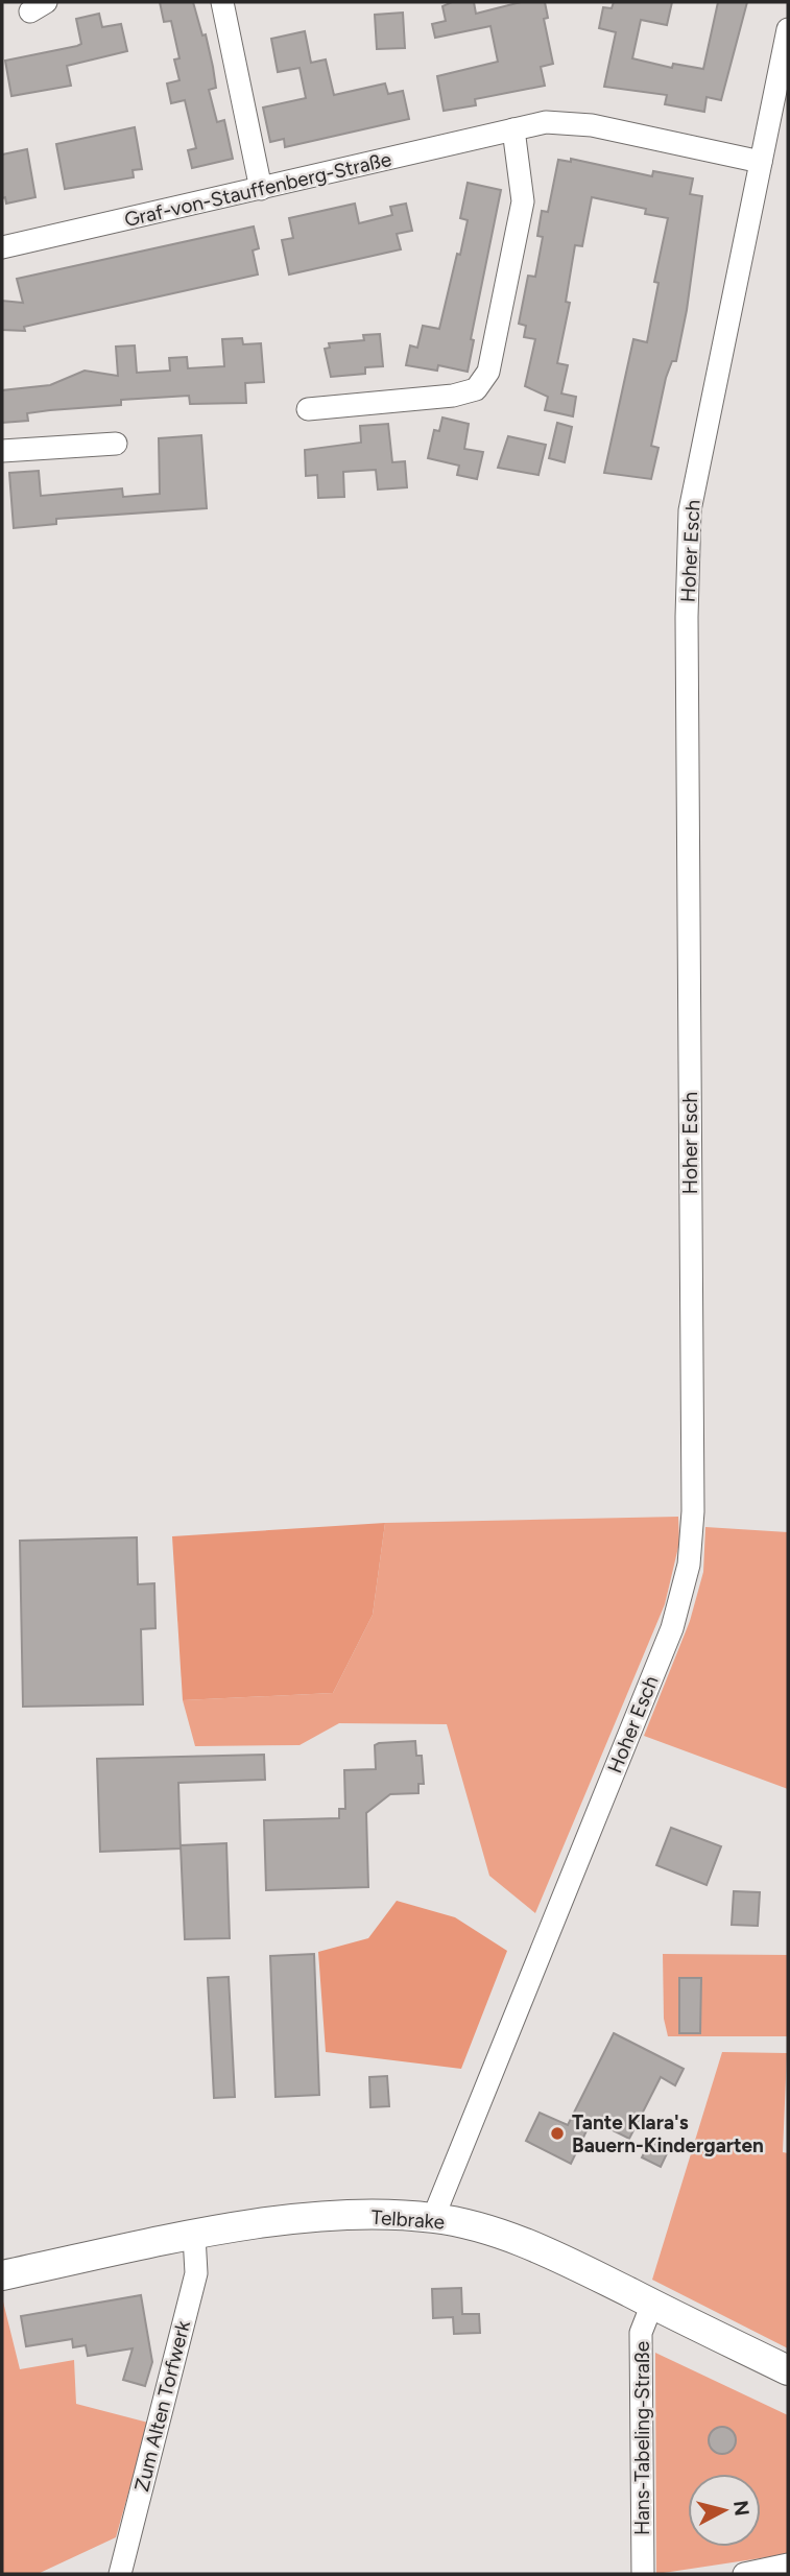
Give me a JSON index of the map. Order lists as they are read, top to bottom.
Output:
{
  "streets": {
    "street": [
      "Graf-von-Stauffenberg-Straße",
      "Hoher Esch",
      "Telbrake",
      "Zum Alten Torfwerk",
      "Hans-Tabeling-Straße"
    ]
  },
  "crossings": [
    ["Graf-von-Stauffenberg-Straße", "Hoher Esch"],
    ["Hoher Esch", "Telbrake"],
    ["Telbrake", "Zum Alten Torfwerk"],
    ["Telbrake", "Hans-Tabeling-Straße"]
  ],
  "places": ["Tante Klara's Bauern-Kindergarten"],
  "north": "right"
}
